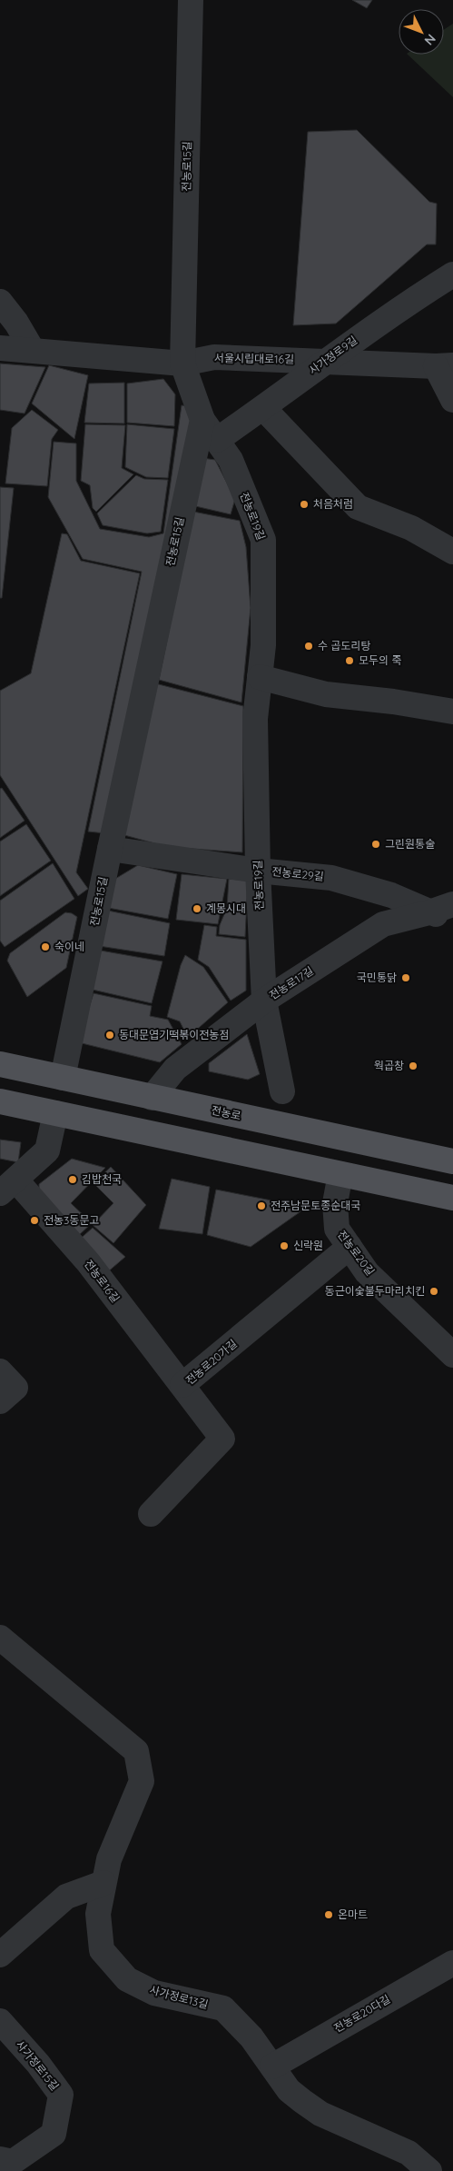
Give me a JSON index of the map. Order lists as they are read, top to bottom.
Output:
{
  "streets": {
    "main road": ["전농로"],
    "street": [
      "전농로15길",
      "사가정로9길",
      "서울시립대로16길",
      "전농로19길",
      "전농로29길",
      "전농로17길",
      "전농로20길",
      "전농로16길",
      "전농로20가길",
      "사가정로13길",
      "전농로20다길",
      "사가정로15길"
    ]
  },
  "crossings": [
    ["전농로15길", "사가정로9길"],
    ["전농로15길", "서울시립대로16길"],
    ["전농로15길", "전농로19길"],
    ["전농로15길", "전농로29길"],
    ["전농로15길", "전농로"],
    ["사가정로9길", "서울시립대로16길"],
    ["사가정로9길", "전농로19길"],
    ["전농로19길", "전농로29길"],
    ["전농로19길", "전농로17길"],
    ["전농로29길", "전농로17길"],
    ["전농로17길", "전농로"],
    ["전농로20길", "전농로20가길"],
    ["전농로16길", "전농로20가길"],
    ["사가정로13길", "전농로20다길"]
  ],
  "places": [
    "처음처럼",
    "수 곱도리탕",
    "모두의 죽",
    "그린원통술",
    "계몽시대",
    "숙이네",
    "국민통닭",
    "동대문엽기떡볶이전농점",
    "웍곱창",
    "김밥천국",
    "전주남문토종순대국",
    "전농3동문고",
    "신락원",
    "동근이숯불두마리치킨",
    "온마트"
  ],
  "north": "bottom right"
}
